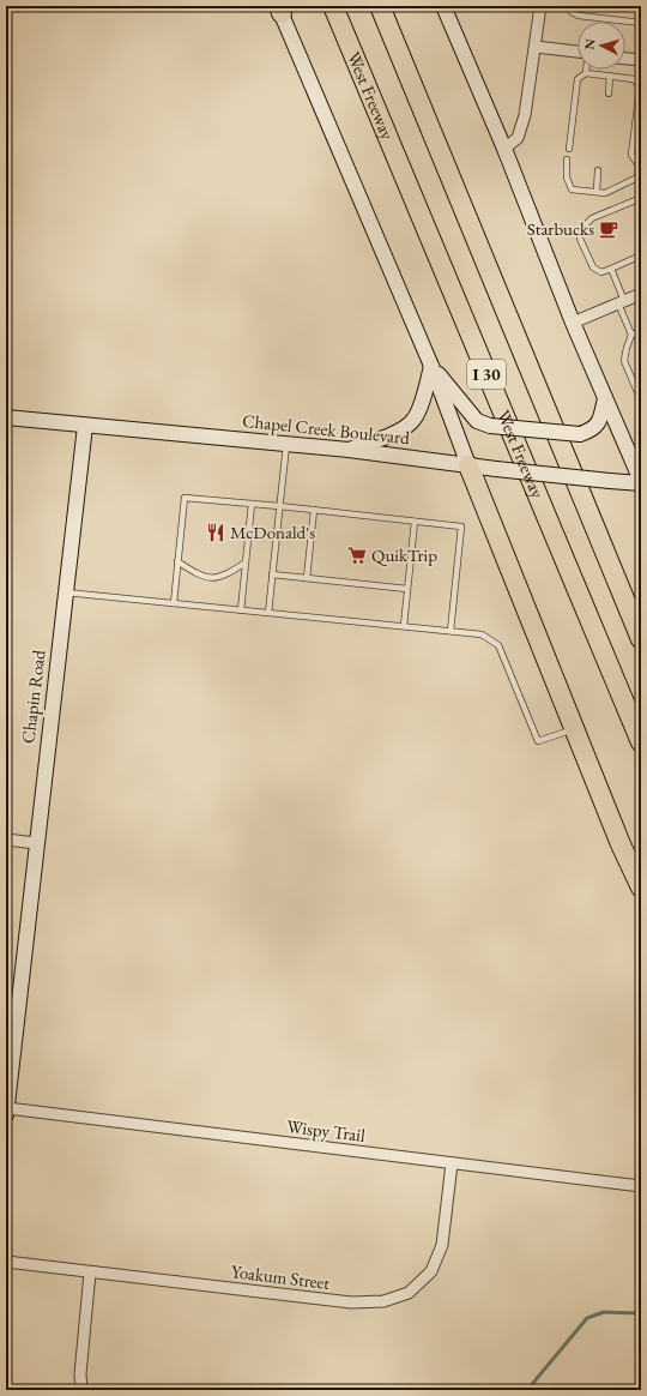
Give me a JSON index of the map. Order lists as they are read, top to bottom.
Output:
{
  "streets": {
    "highway": ["West Freeway", "I 30"],
    "main road": ["Chapel Creek Boulevard", "Chapin Road"],
    "street": ["Wispy Trail", "Yoakum Street"]
  },
  "crossings": [
    ["Chapel Creek Boulevard", "Chapin Road"],
    ["Chapin Road", "Wispy Trail"],
    ["Wispy Trail", "Yoakum Street"]
  ],
  "places": {
    "cafe": ["Starbucks"],
    "restaurant": ["McDonald's"],
    "supermarket": ["QuikTrip"]
  },
  "north": "left"
}
